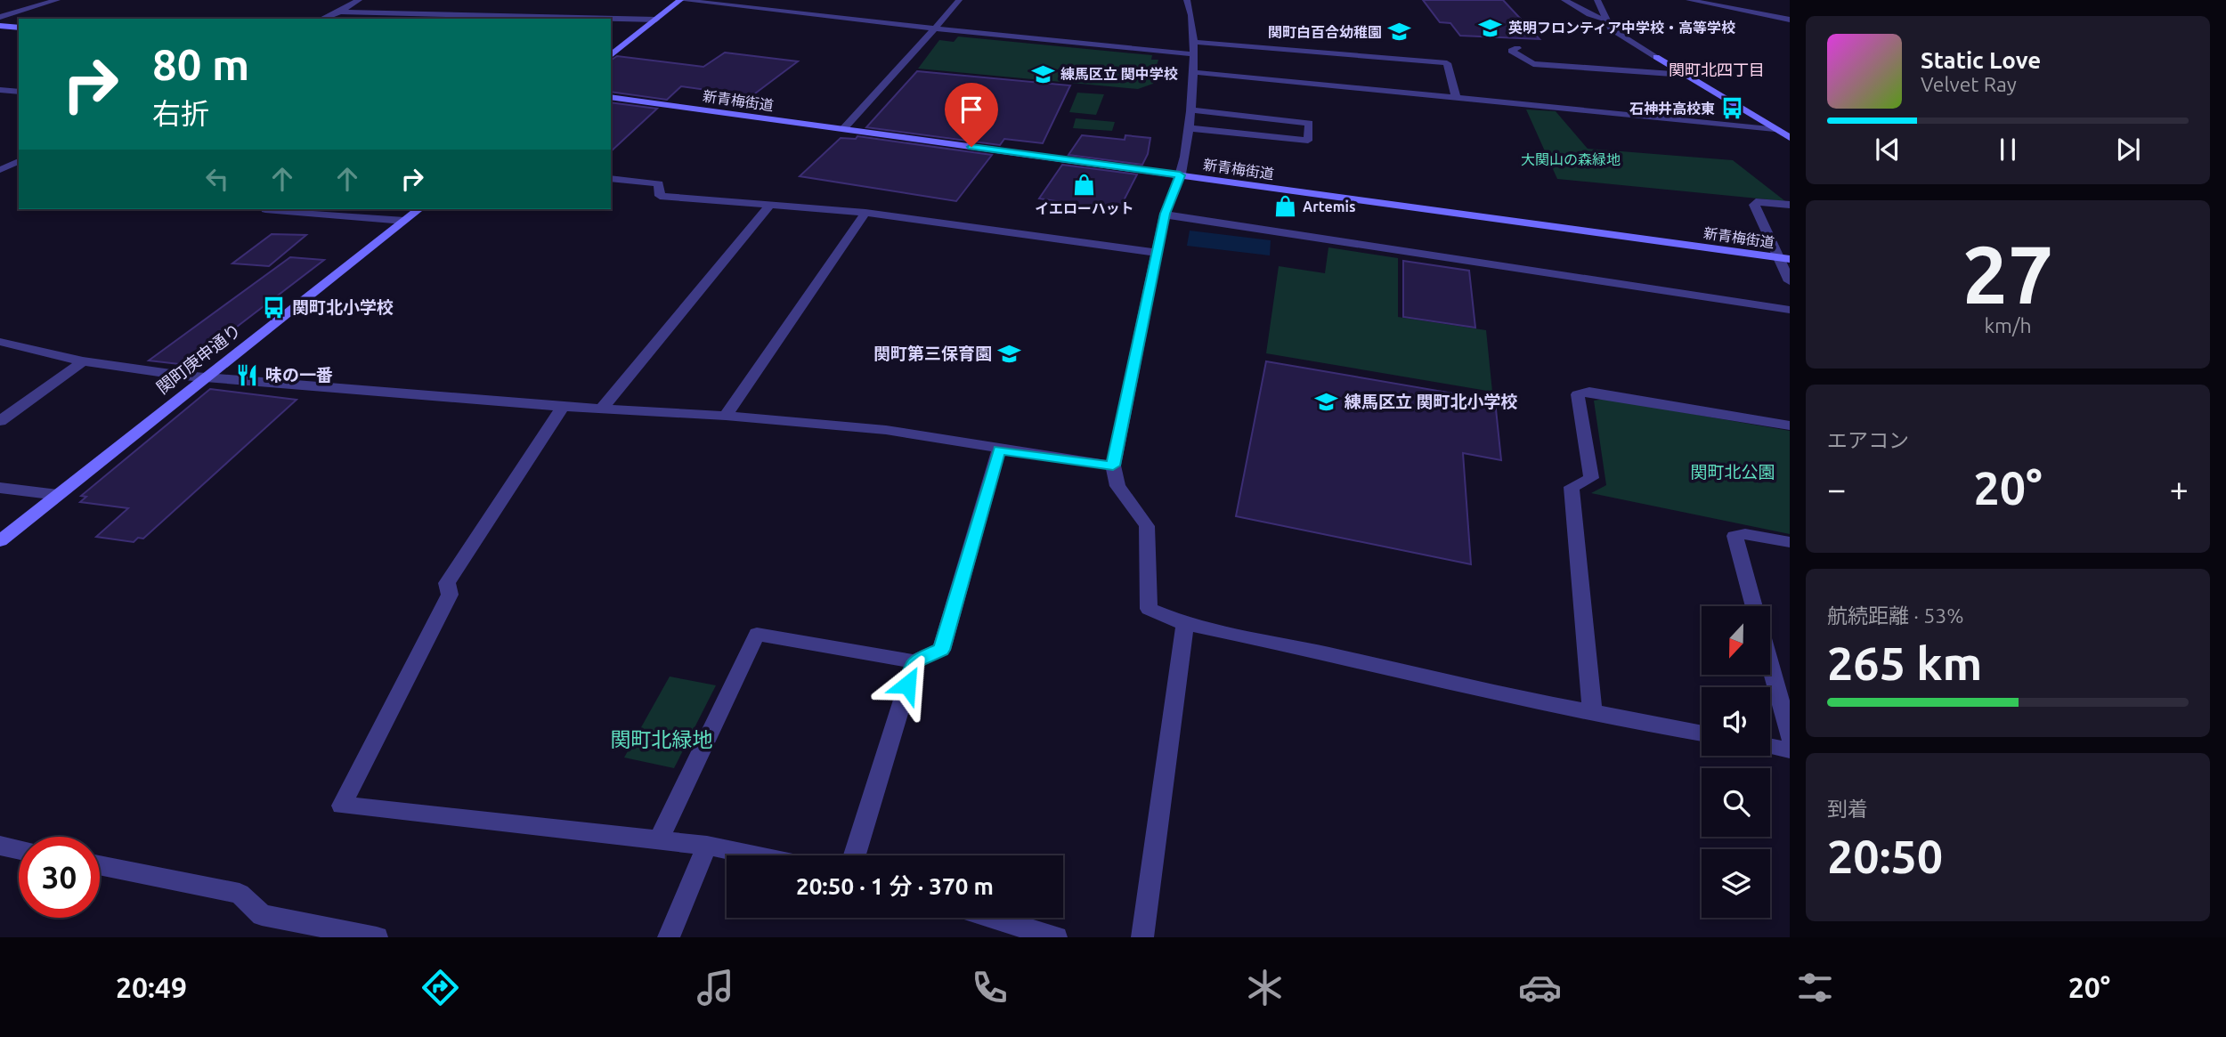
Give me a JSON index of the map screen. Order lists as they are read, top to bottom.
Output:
{
  "streets": {
    "main road": ["新青梅街道", "関町庚申通り"]
  },
  "districts": ["関町北四丁目"],
  "parks": ["大関山の森緑地", "関町北公園", "関町北緑地"],
  "places": {
    "school or university": [
      "英明フロンティア中学校・高等学校",
      "関町白百合幼稚園",
      "練馬区立 関中学校",
      "関町第三保育園",
      "練馬区立 関町北小学校"
    ],
    "bus stop": ["石神井高校東", "関町北小学校"],
    "shop": ["イエローハット", "Artemis"],
    "restaurant": ["味の一番"]
  },
  "north": "bottom",
  "page": {
    "turn": ["80 m", "右折"],
    "song": ["Static Love", "Velvet Ray"],
    "tile": [
      ["27", "km/h"],
      "エアコン",
      ["航続距離 · 53%", "265 km"],
      ["到着", "20:50"]
    ],
    "heat": ["−", "20°", "+"],
    "limit": "30",
    "trip": "20:50 · 1 分 · 370 m",
    "tabs": ["20:49", "20°"]
  }
}
